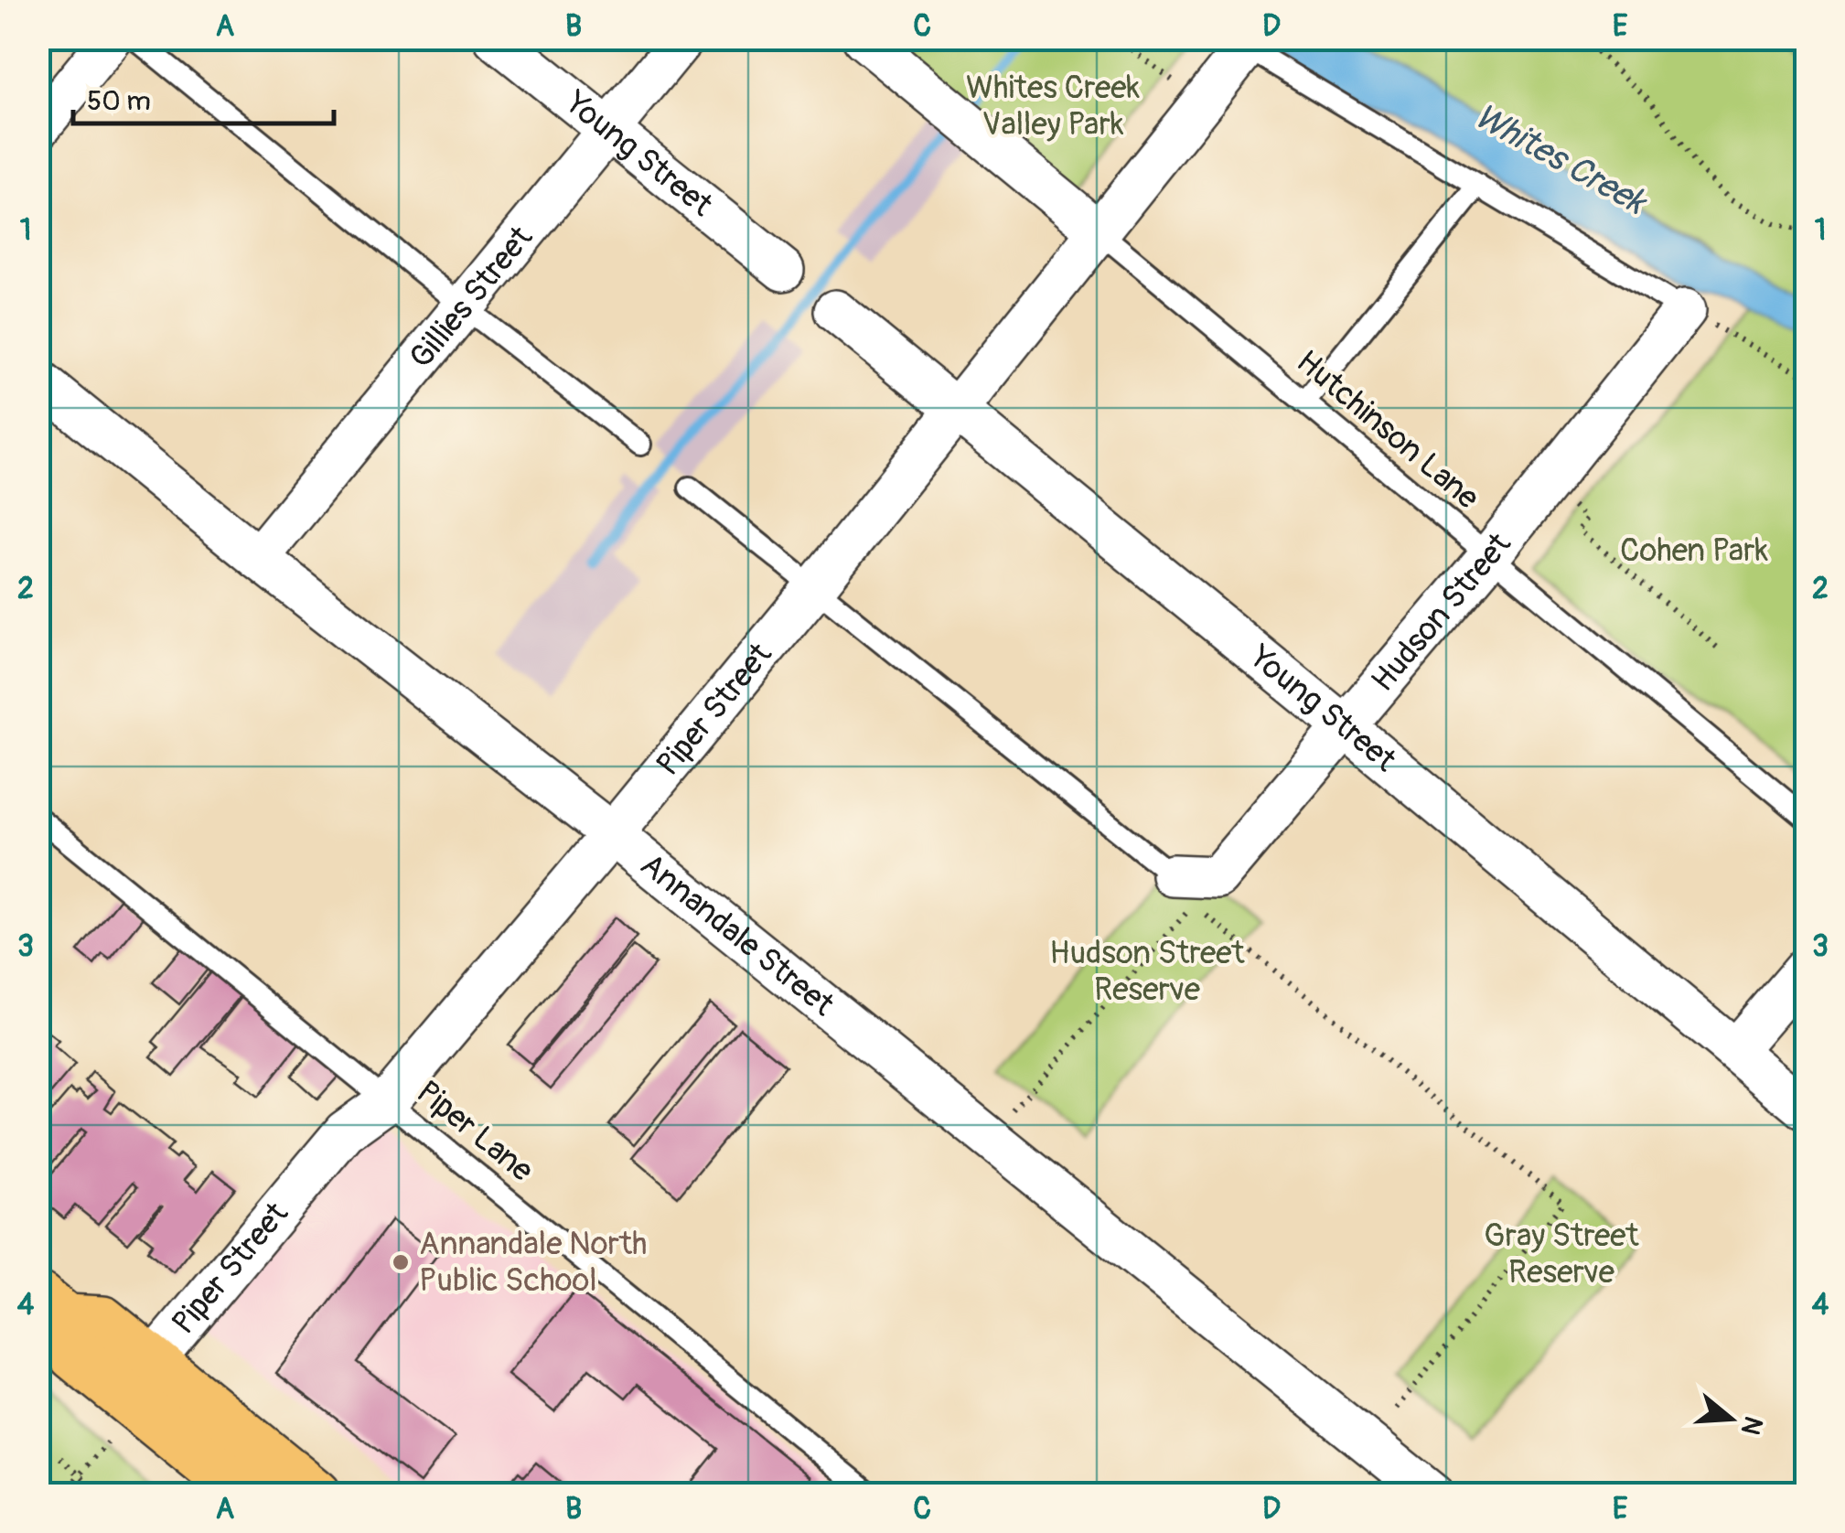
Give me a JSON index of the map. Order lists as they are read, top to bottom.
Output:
{
  "streets": {
    "street": [
      "Young Street",
      "Gillies Street",
      "Hudson Street",
      "Piper Street",
      "Annandale Street"
    ],
    "lane": ["Hutchinson Lane", "Piper Lane"]
  },
  "crossings": [
    ["Young Street", "Gillies Street"],
    ["Young Street", "Hudson Street"],
    ["Young Street", "Piper Street"],
    ["Gillies Street", "Annandale Street"],
    ["Hutchinson Lane", "Hudson Street"],
    ["Hutchinson Lane", "Piper Street"],
    ["Piper Street", "Annandale Street"],
    ["Piper Street", "Piper Lane"]
  ],
  "water": ["Whites Creek"],
  "parks": [
    "Whites Creek Valley Park",
    "Cohen Park",
    "Hudson Street Reserve",
    "Gray Street Reserve"
  ],
  "places": ["Annandale North Public School"],
  "scale_bar": "50 m",
  "north": "right",
  "grid": {
    "columns": [
      "A",
      "B",
      "C",
      "D",
      "E"
    ],
    "rows": [
      "1",
      "2",
      "3",
      "4"
    ]
  }
}
